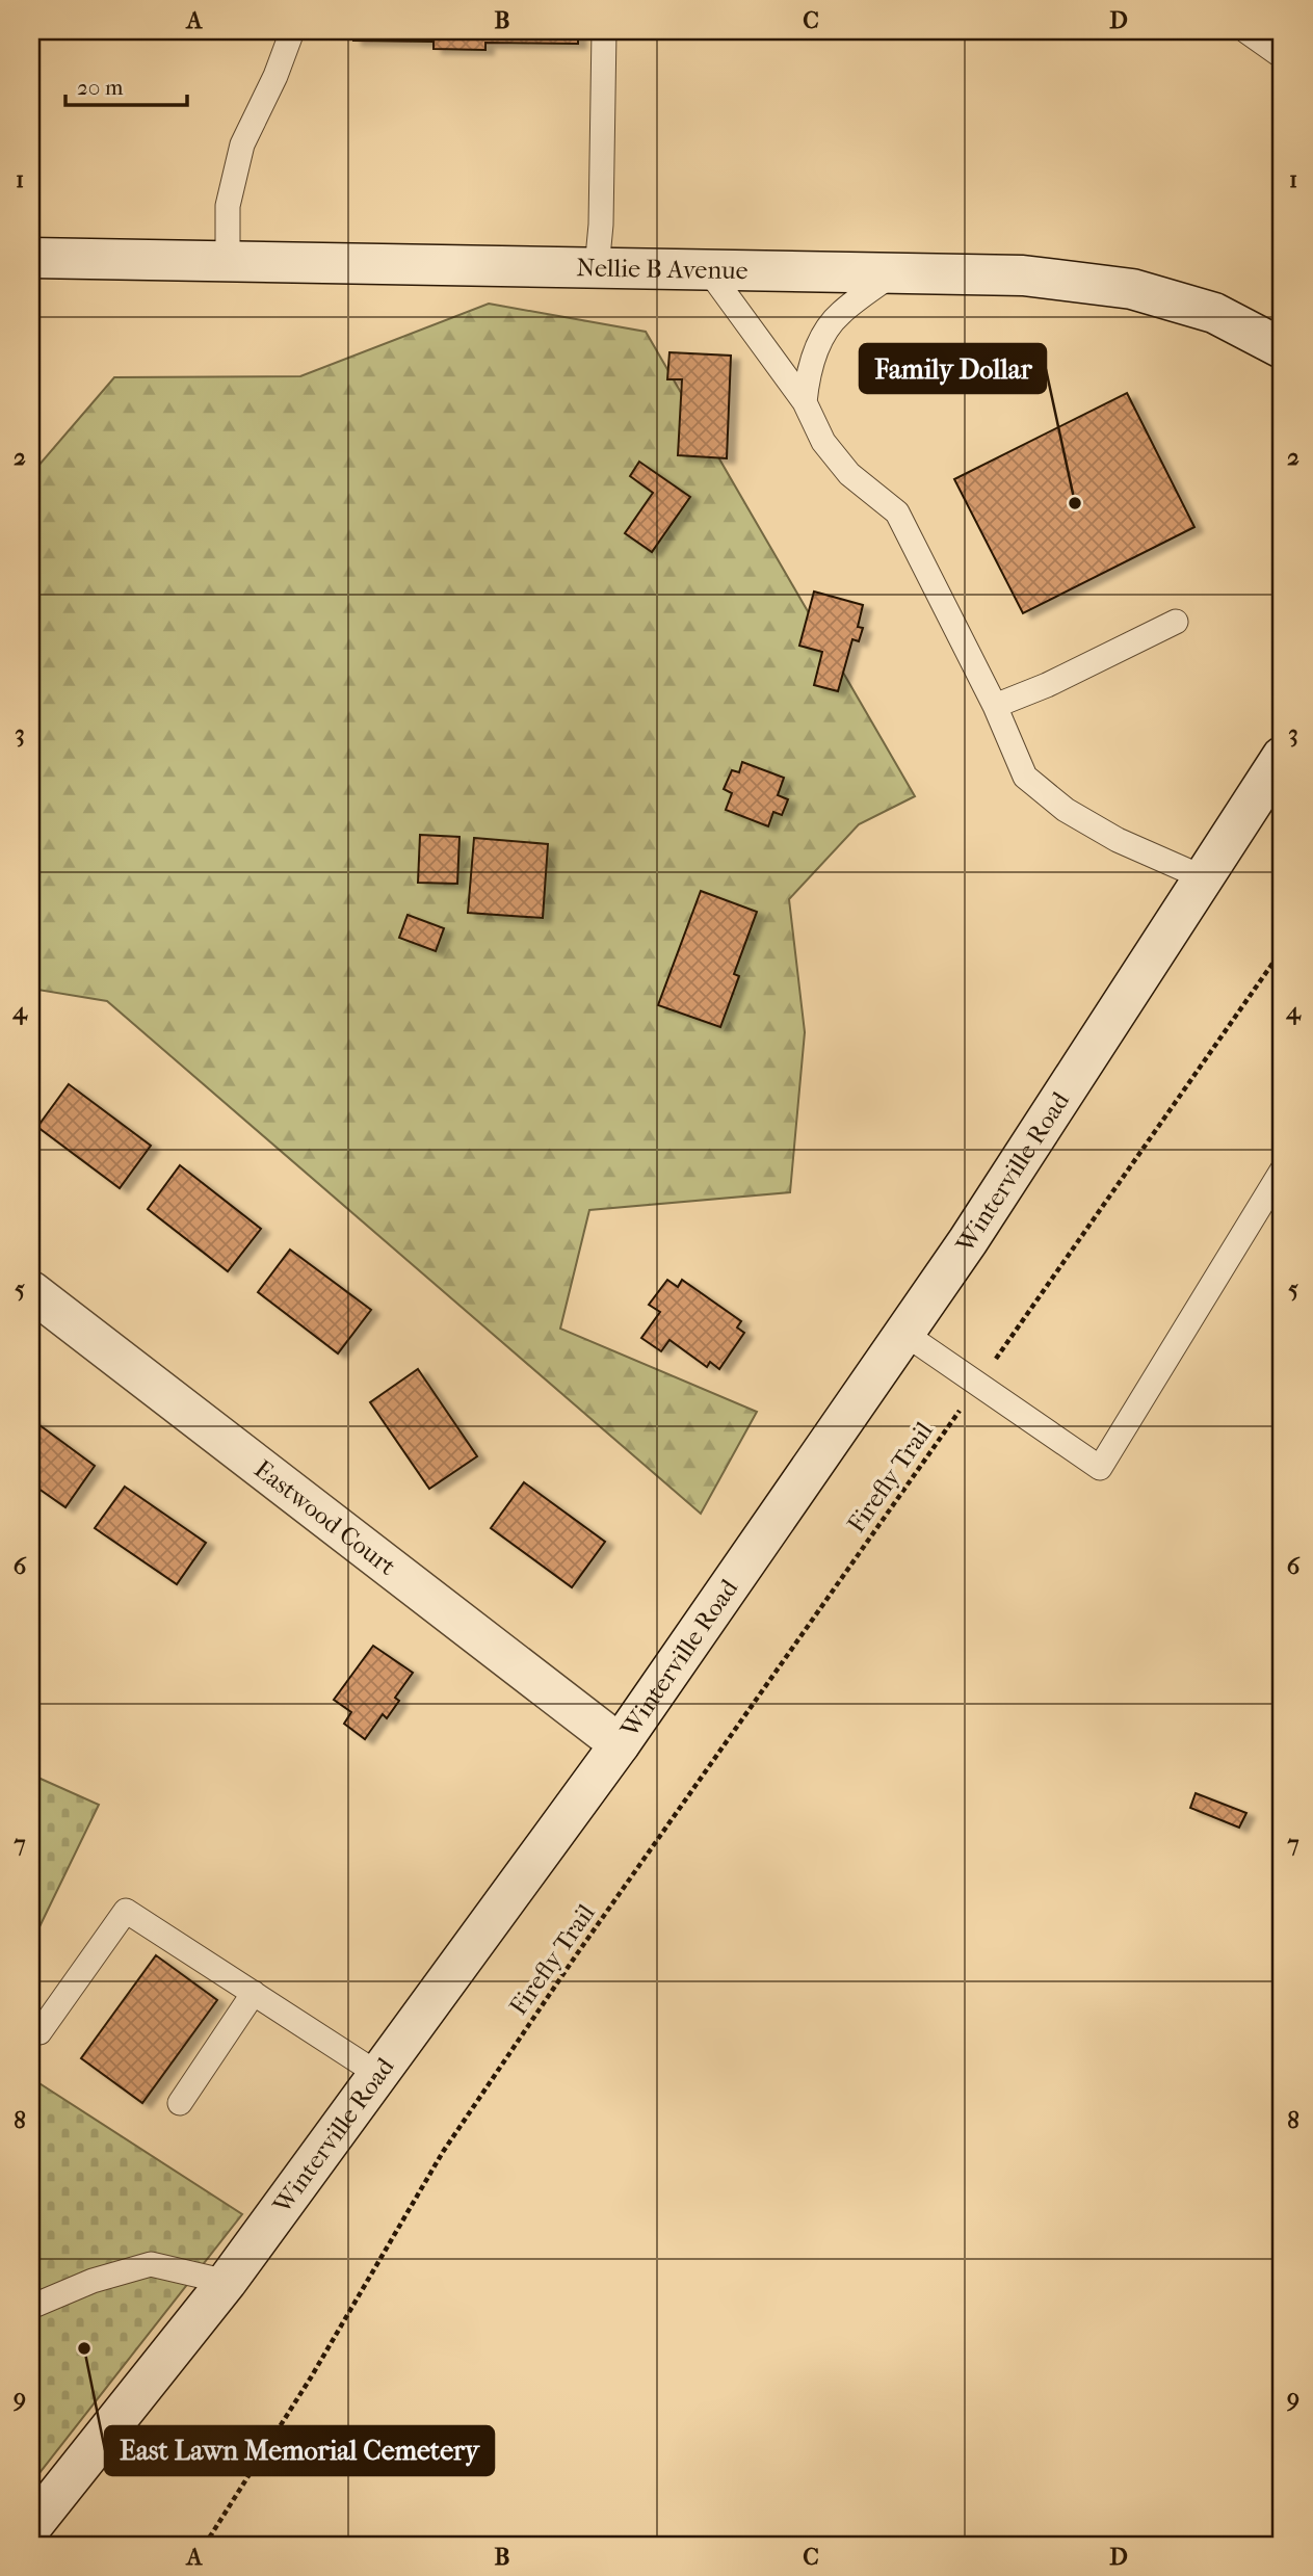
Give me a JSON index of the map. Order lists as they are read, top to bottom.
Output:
{
  "streets": {
    "street": ["Nellie B Avenue", "Winterville Road", "Eastwood Court"],
    "path": ["Firefly Trail"]
  },
  "crossings": [
    ["Winterville Road", "Eastwood Court"]
  ],
  "places": ["Family Dollar", "East Lawn Memorial Cemetery"],
  "scale_bar": "20 m",
  "grid": {
    "columns": [
      "A",
      "B",
      "C",
      "D"
    ],
    "rows": [
      "1",
      "2",
      "3",
      "4",
      "5",
      "6",
      "7",
      "8",
      "9"
    ]
  }
}
